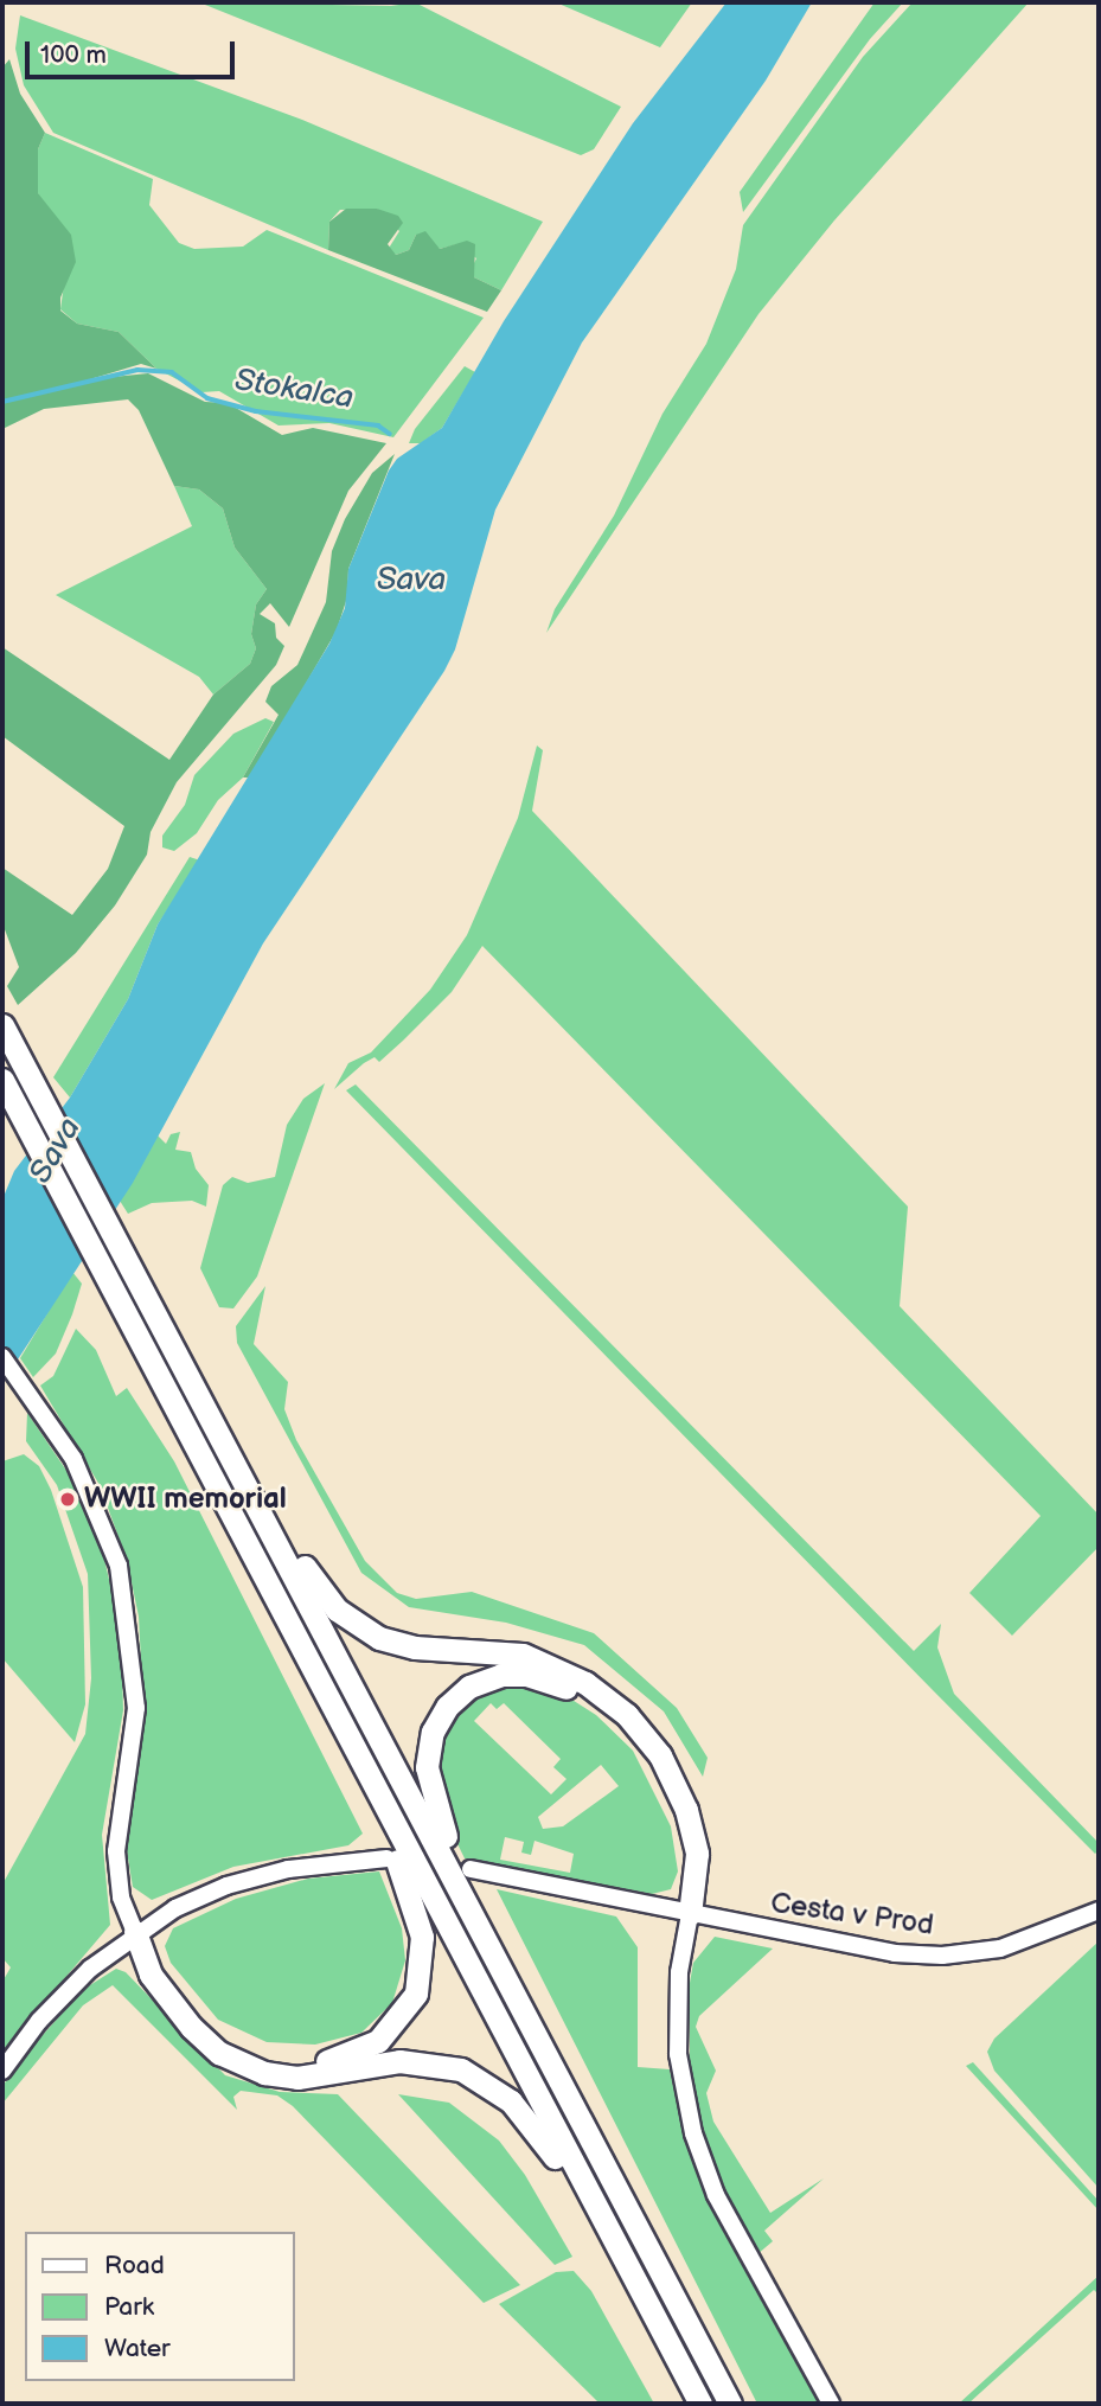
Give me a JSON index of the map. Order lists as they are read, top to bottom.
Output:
{
  "streets": {
    "main road": ["Cesta v Prod"]
  },
  "water": ["Stokalca", "Sava"],
  "places": ["WWII memorial"],
  "legend": ["Road", "Park", "Water"],
  "scale_bar": "100 m"
}
